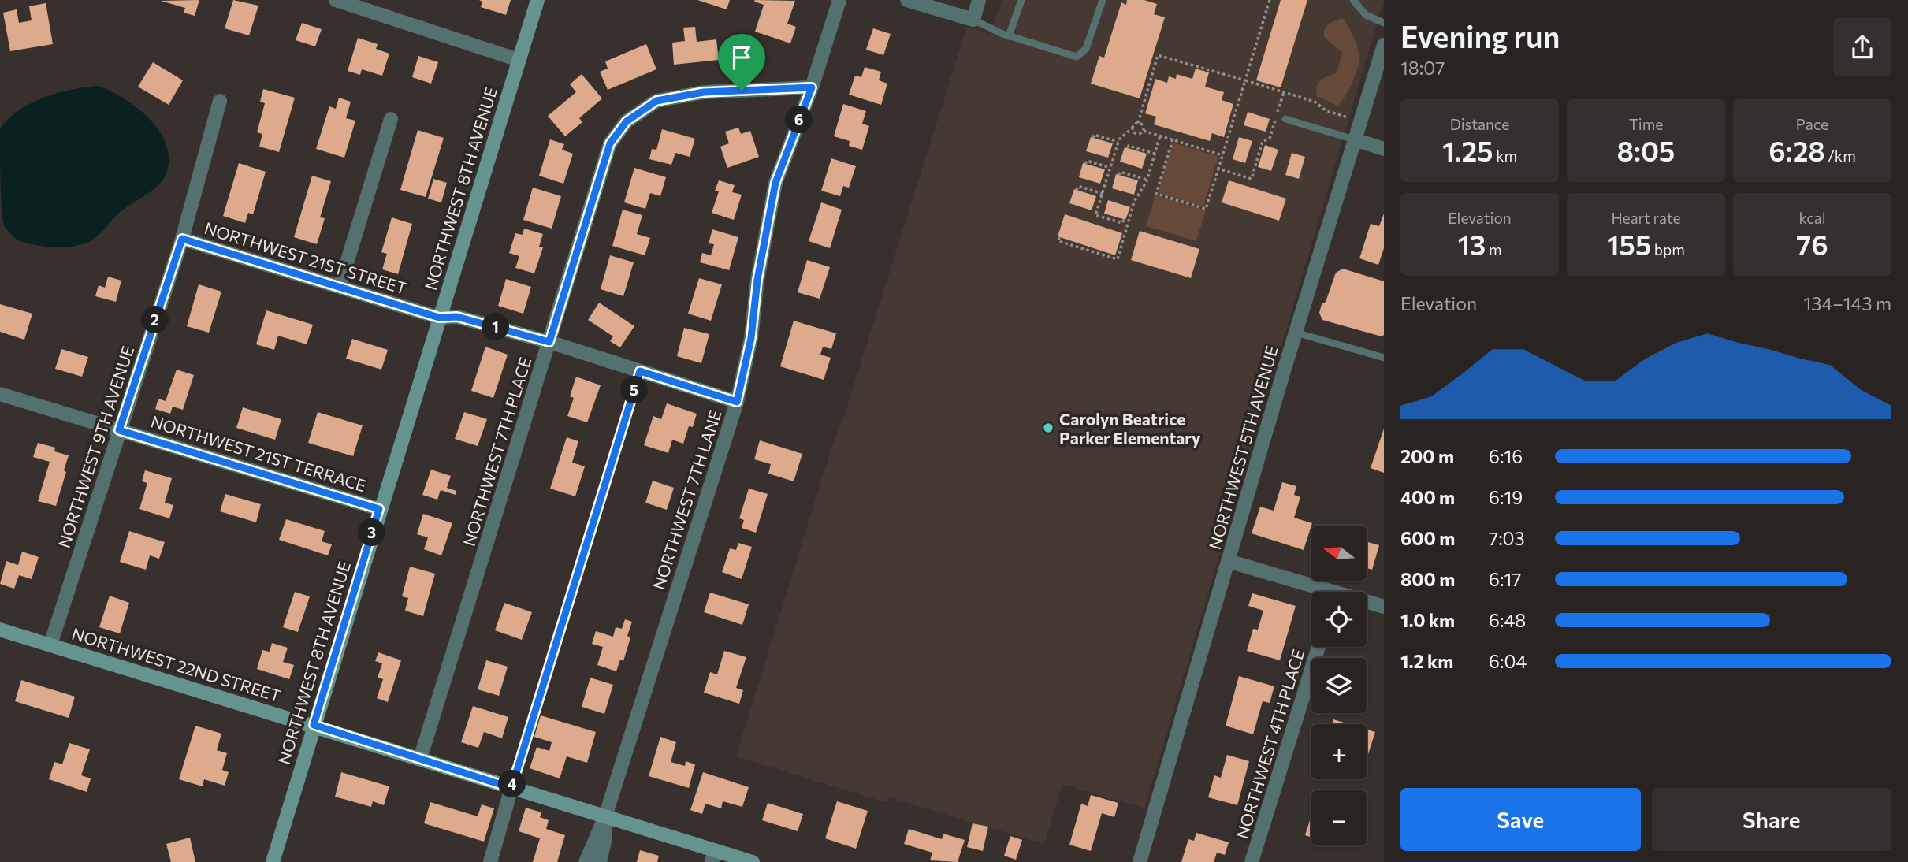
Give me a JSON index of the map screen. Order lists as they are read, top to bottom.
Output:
{
  "streets": {
    "street": [
      "NORTHWEST 8TH AVENUE",
      "NORTHWEST 21ST STREET",
      "NORTHWEST 9TH AVENUE",
      "NORTHWEST 5TH AVENUE",
      "NORTHWEST 7TH PLACE",
      "NORTHWEST 21ST TERRACE",
      "NORTHWEST 7TH LANE",
      "NORTHWEST 22ND STREET",
      "NORTHWEST 4TH PLACE"
    ]
  },
  "crossings": [
    ["NORTHWEST 8TH AVENUE", "NORTHWEST 21ST STREET"],
    ["NORTHWEST 8TH AVENUE", "NORTHWEST 21ST TERRACE"],
    ["NORTHWEST 8TH AVENUE", "NORTHWEST 22ND STREET"],
    ["NORTHWEST 21ST STREET", "NORTHWEST 9TH AVENUE"],
    ["NORTHWEST 21ST STREET", "NORTHWEST 7TH PLACE"],
    ["NORTHWEST 21ST STREET", "NORTHWEST 7TH LANE"],
    ["NORTHWEST 9TH AVENUE", "NORTHWEST 21ST TERRACE"],
    ["NORTHWEST 9TH AVENUE", "NORTHWEST 22ND STREET"],
    ["NORTHWEST 7TH PLACE", "NORTHWEST 7TH LANE"],
    ["NORTHWEST 7TH PLACE", "NORTHWEST 22ND STREET"],
    ["NORTHWEST 7TH LANE", "NORTHWEST 22ND STREET"]
  ],
  "places": ["Carolyn Beatrice Parker Elementary"],
  "north": "left",
  "page": {
    "heading": ["Evening run", "18:07"],
    "stats": [
      ["Distance", "1.25 km"],
      ["Time", "8:05"],
      ["Pace", "6:28 /km"],
      ["Elevation", "13 m"],
      ["Heart rate", "155 bpm"],
      ["kcal", "76"]
    ],
    "pins": [
      "6",
      "2",
      "1",
      "5",
      "3",
      "4"
    ],
    "chart": ["Elevation", "134–143 m"],
    "list": [
      {
        "name": "200 m",
        "note": "6:16"
      },
      {
        "name": "400 m",
        "note": "6:19"
      },
      {
        "name": "600 m",
        "note": "7:03"
      },
      {
        "name": "800 m",
        "note": "6:17"
      },
      {
        "name": "1.0 km",
        "note": "6:48"
      },
      {
        "name": "1.2 km",
        "note": "6:04"
      }
    ],
    "map_buttons": ["+", "−"],
    "buttons": ["Save", "Share"]
  }
}
